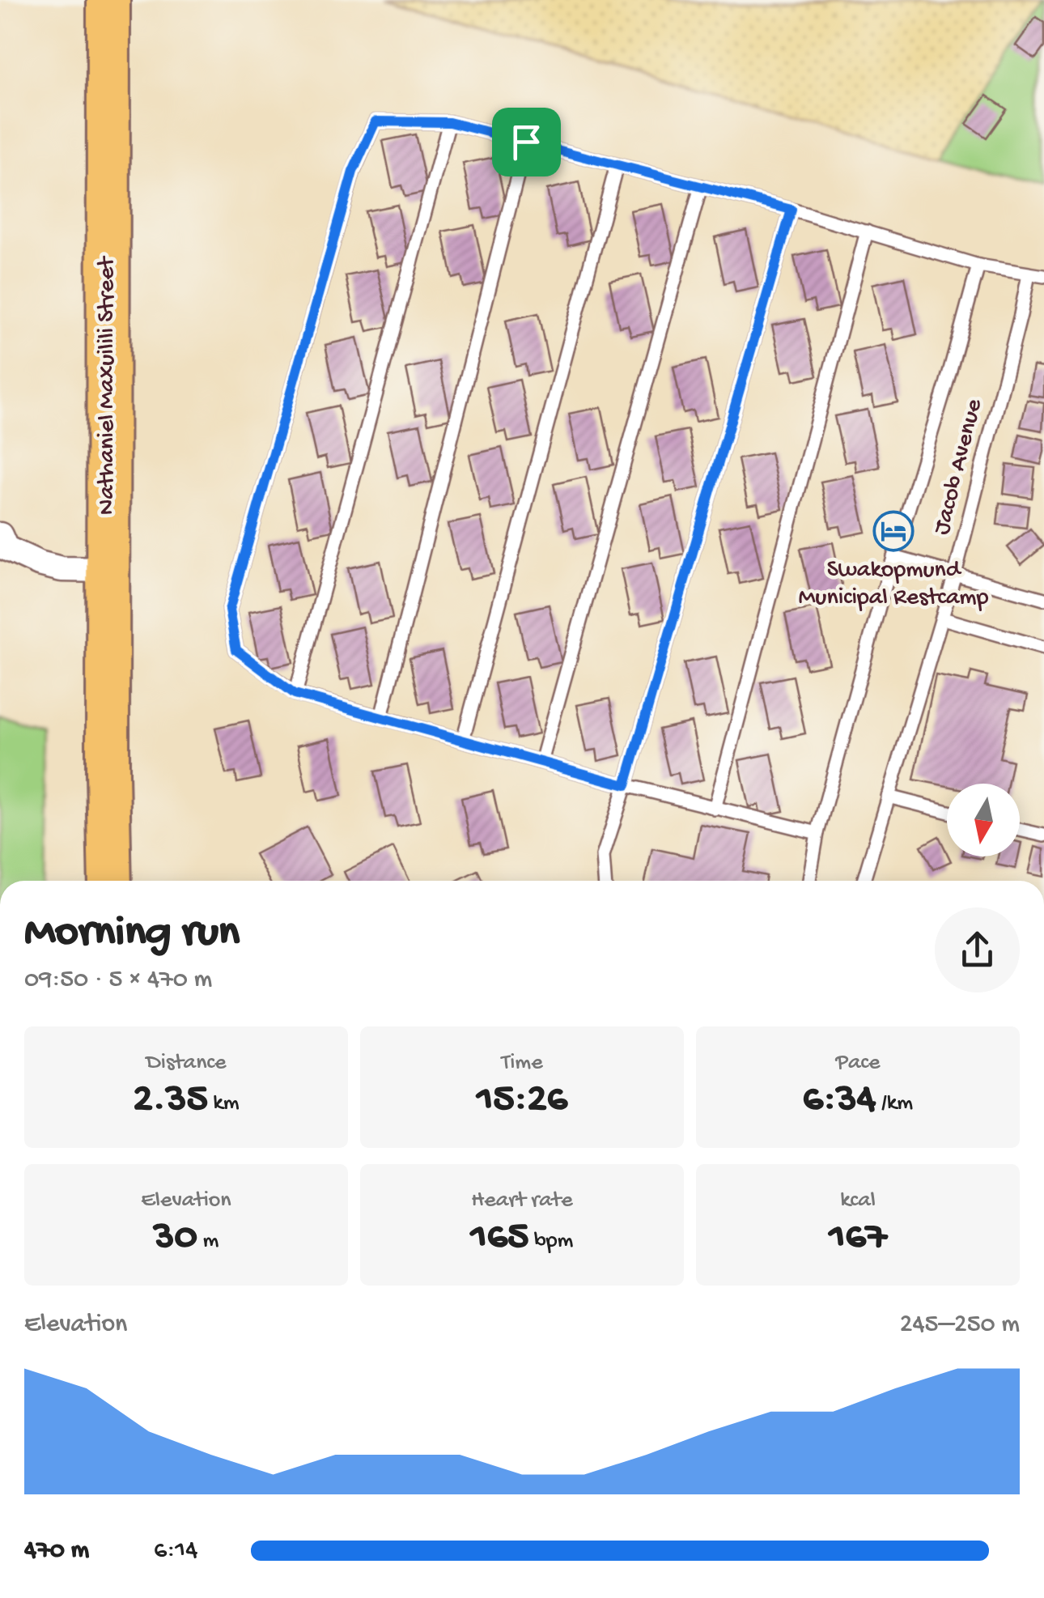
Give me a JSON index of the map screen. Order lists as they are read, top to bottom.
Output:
{
  "streets": {
    "highway": ["Nathaniel Maxuilili Street"],
    "lane": ["Jacob Avenue"]
  },
  "places": {
    "hotel": ["Swakopmund Municipal Restcamp"]
  },
  "north": "bottom",
  "page": {
    "heading": ["Morning run", "09:50 · 5 × 470 m"],
    "stats": [
      ["Distance", "2.35 km"],
      ["Time", "15:26"],
      ["Pace", "6:34 /km"],
      ["Elevation", "30 m"],
      ["Heart rate", "165 bpm"],
      ["kcal", "167"]
    ],
    "chart": ["Elevation", "245–250 m"],
    "list": [
      {
        "name": "470 m",
        "note": "6:14"
      }
    ]
  }
}
